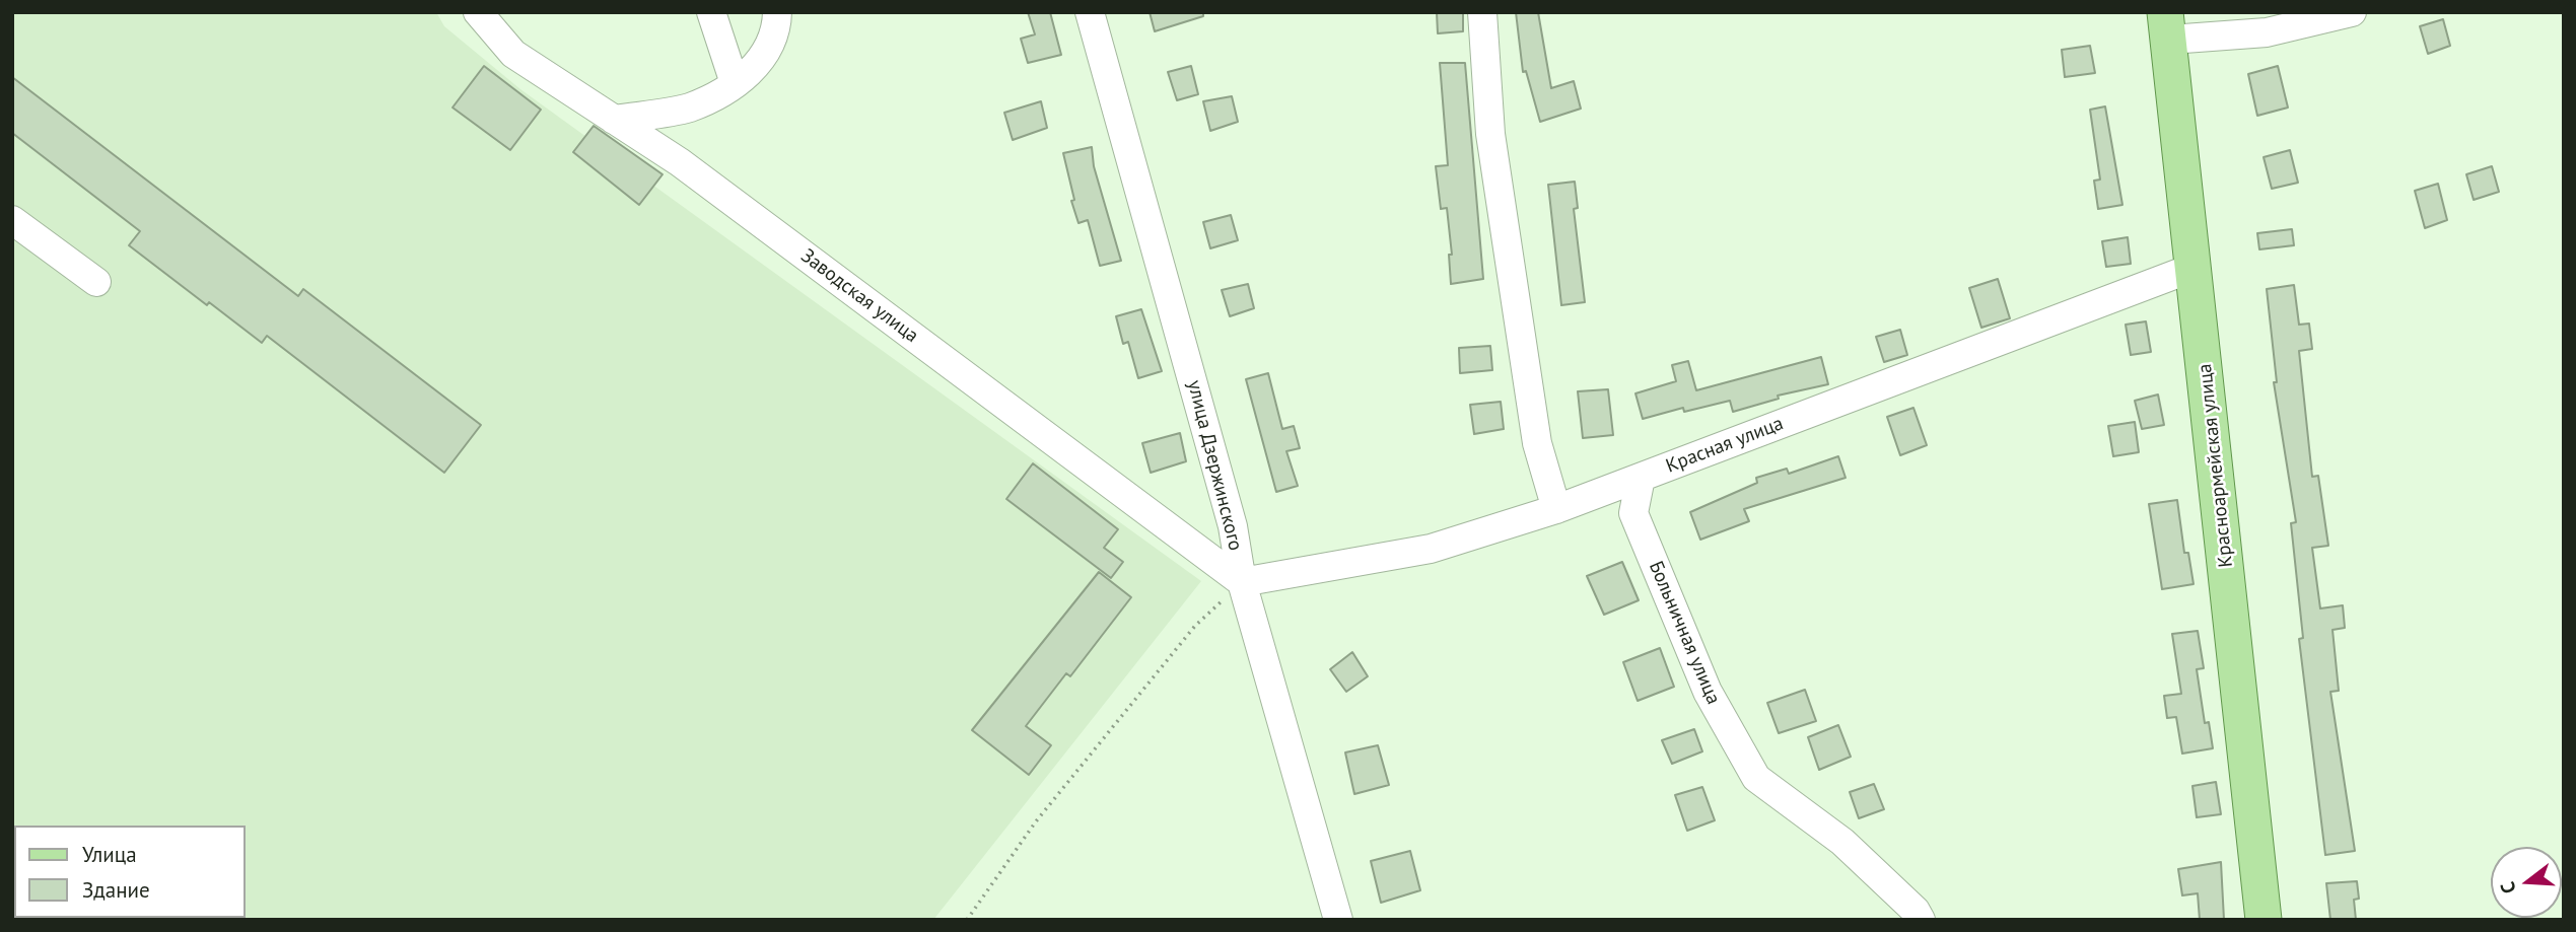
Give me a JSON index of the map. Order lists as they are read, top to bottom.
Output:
{
  "streets": {
    "main road": ["Красноармейская улица"],
    "street": [
      "Заводская улица",
      "Красная улица",
      "улица Дзержинского",
      "Больничная улица"
    ]
  },
  "crossings": [
    ["Заводская улица", "Красная улица"],
    ["Заводская улица", "улица Дзержинского"],
    ["Красная улица", "улица Дзержинского"],
    ["Красная улица", "Красноармейская улица"]
  ],
  "legend": ["Улица", "Здание"],
  "north": "left"
}
